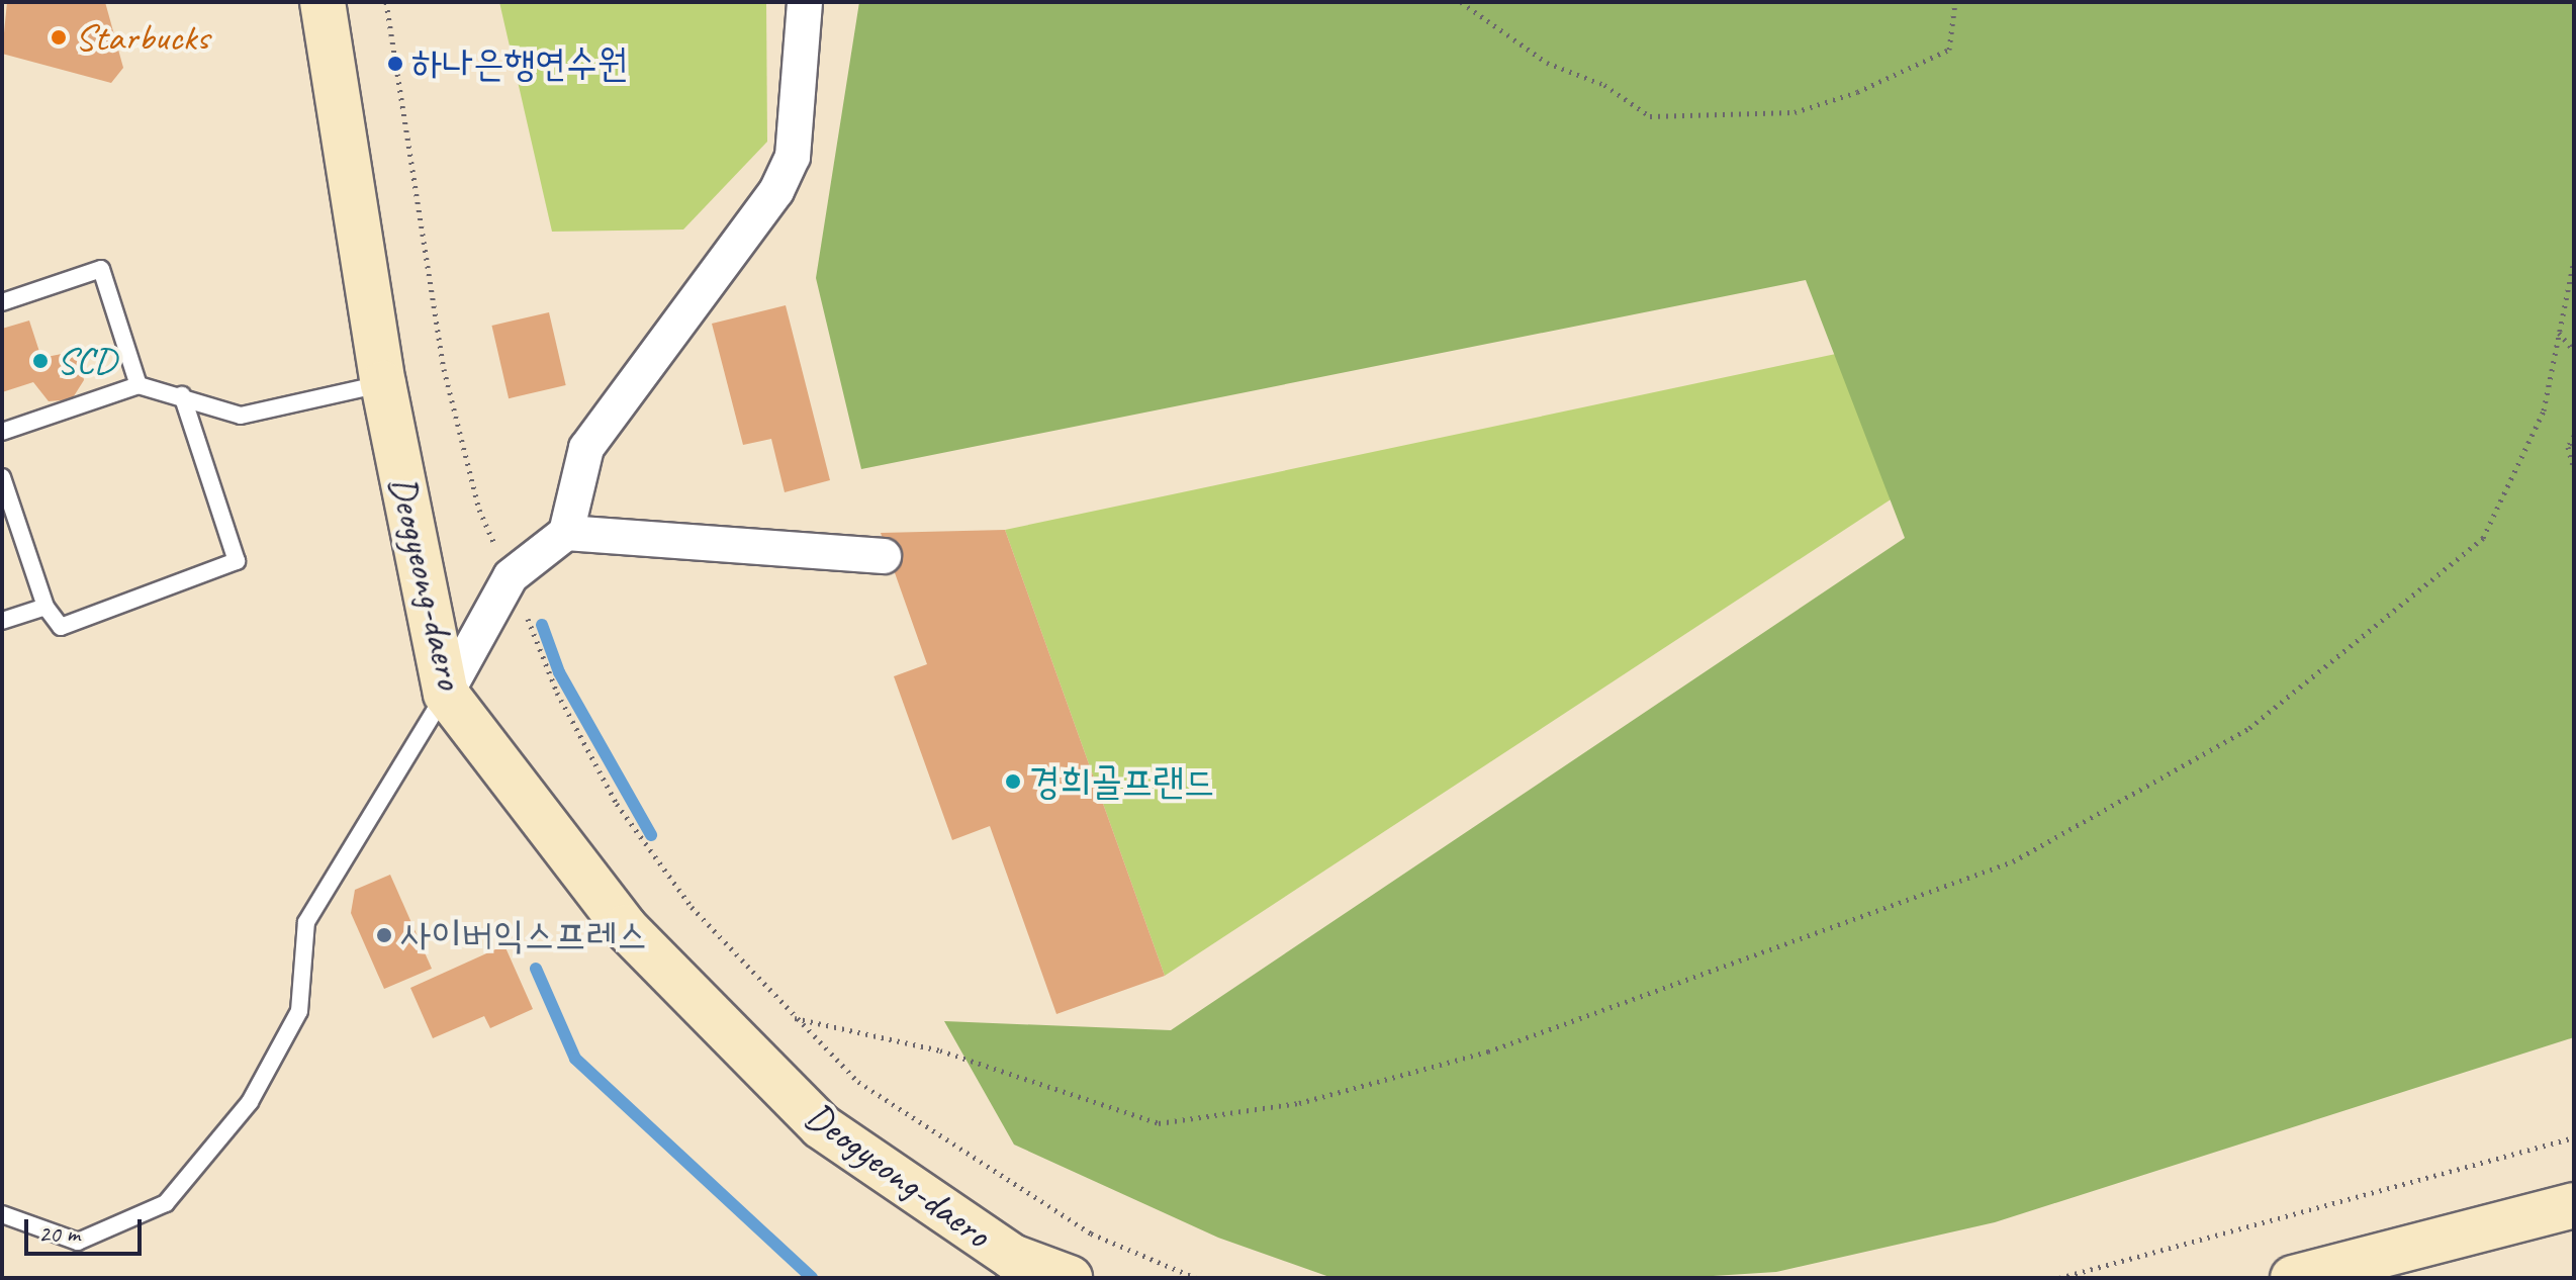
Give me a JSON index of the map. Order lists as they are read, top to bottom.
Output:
{
  "streets": {
    "main road": ["Deogyeong-daero"]
  },
  "places": [
    "Starbucks",
    "하나은행연수원",
    "SCD",
    "경희골프랜드",
    "사이버익스프레스"
  ],
  "scale_bar": "20 m"
}
